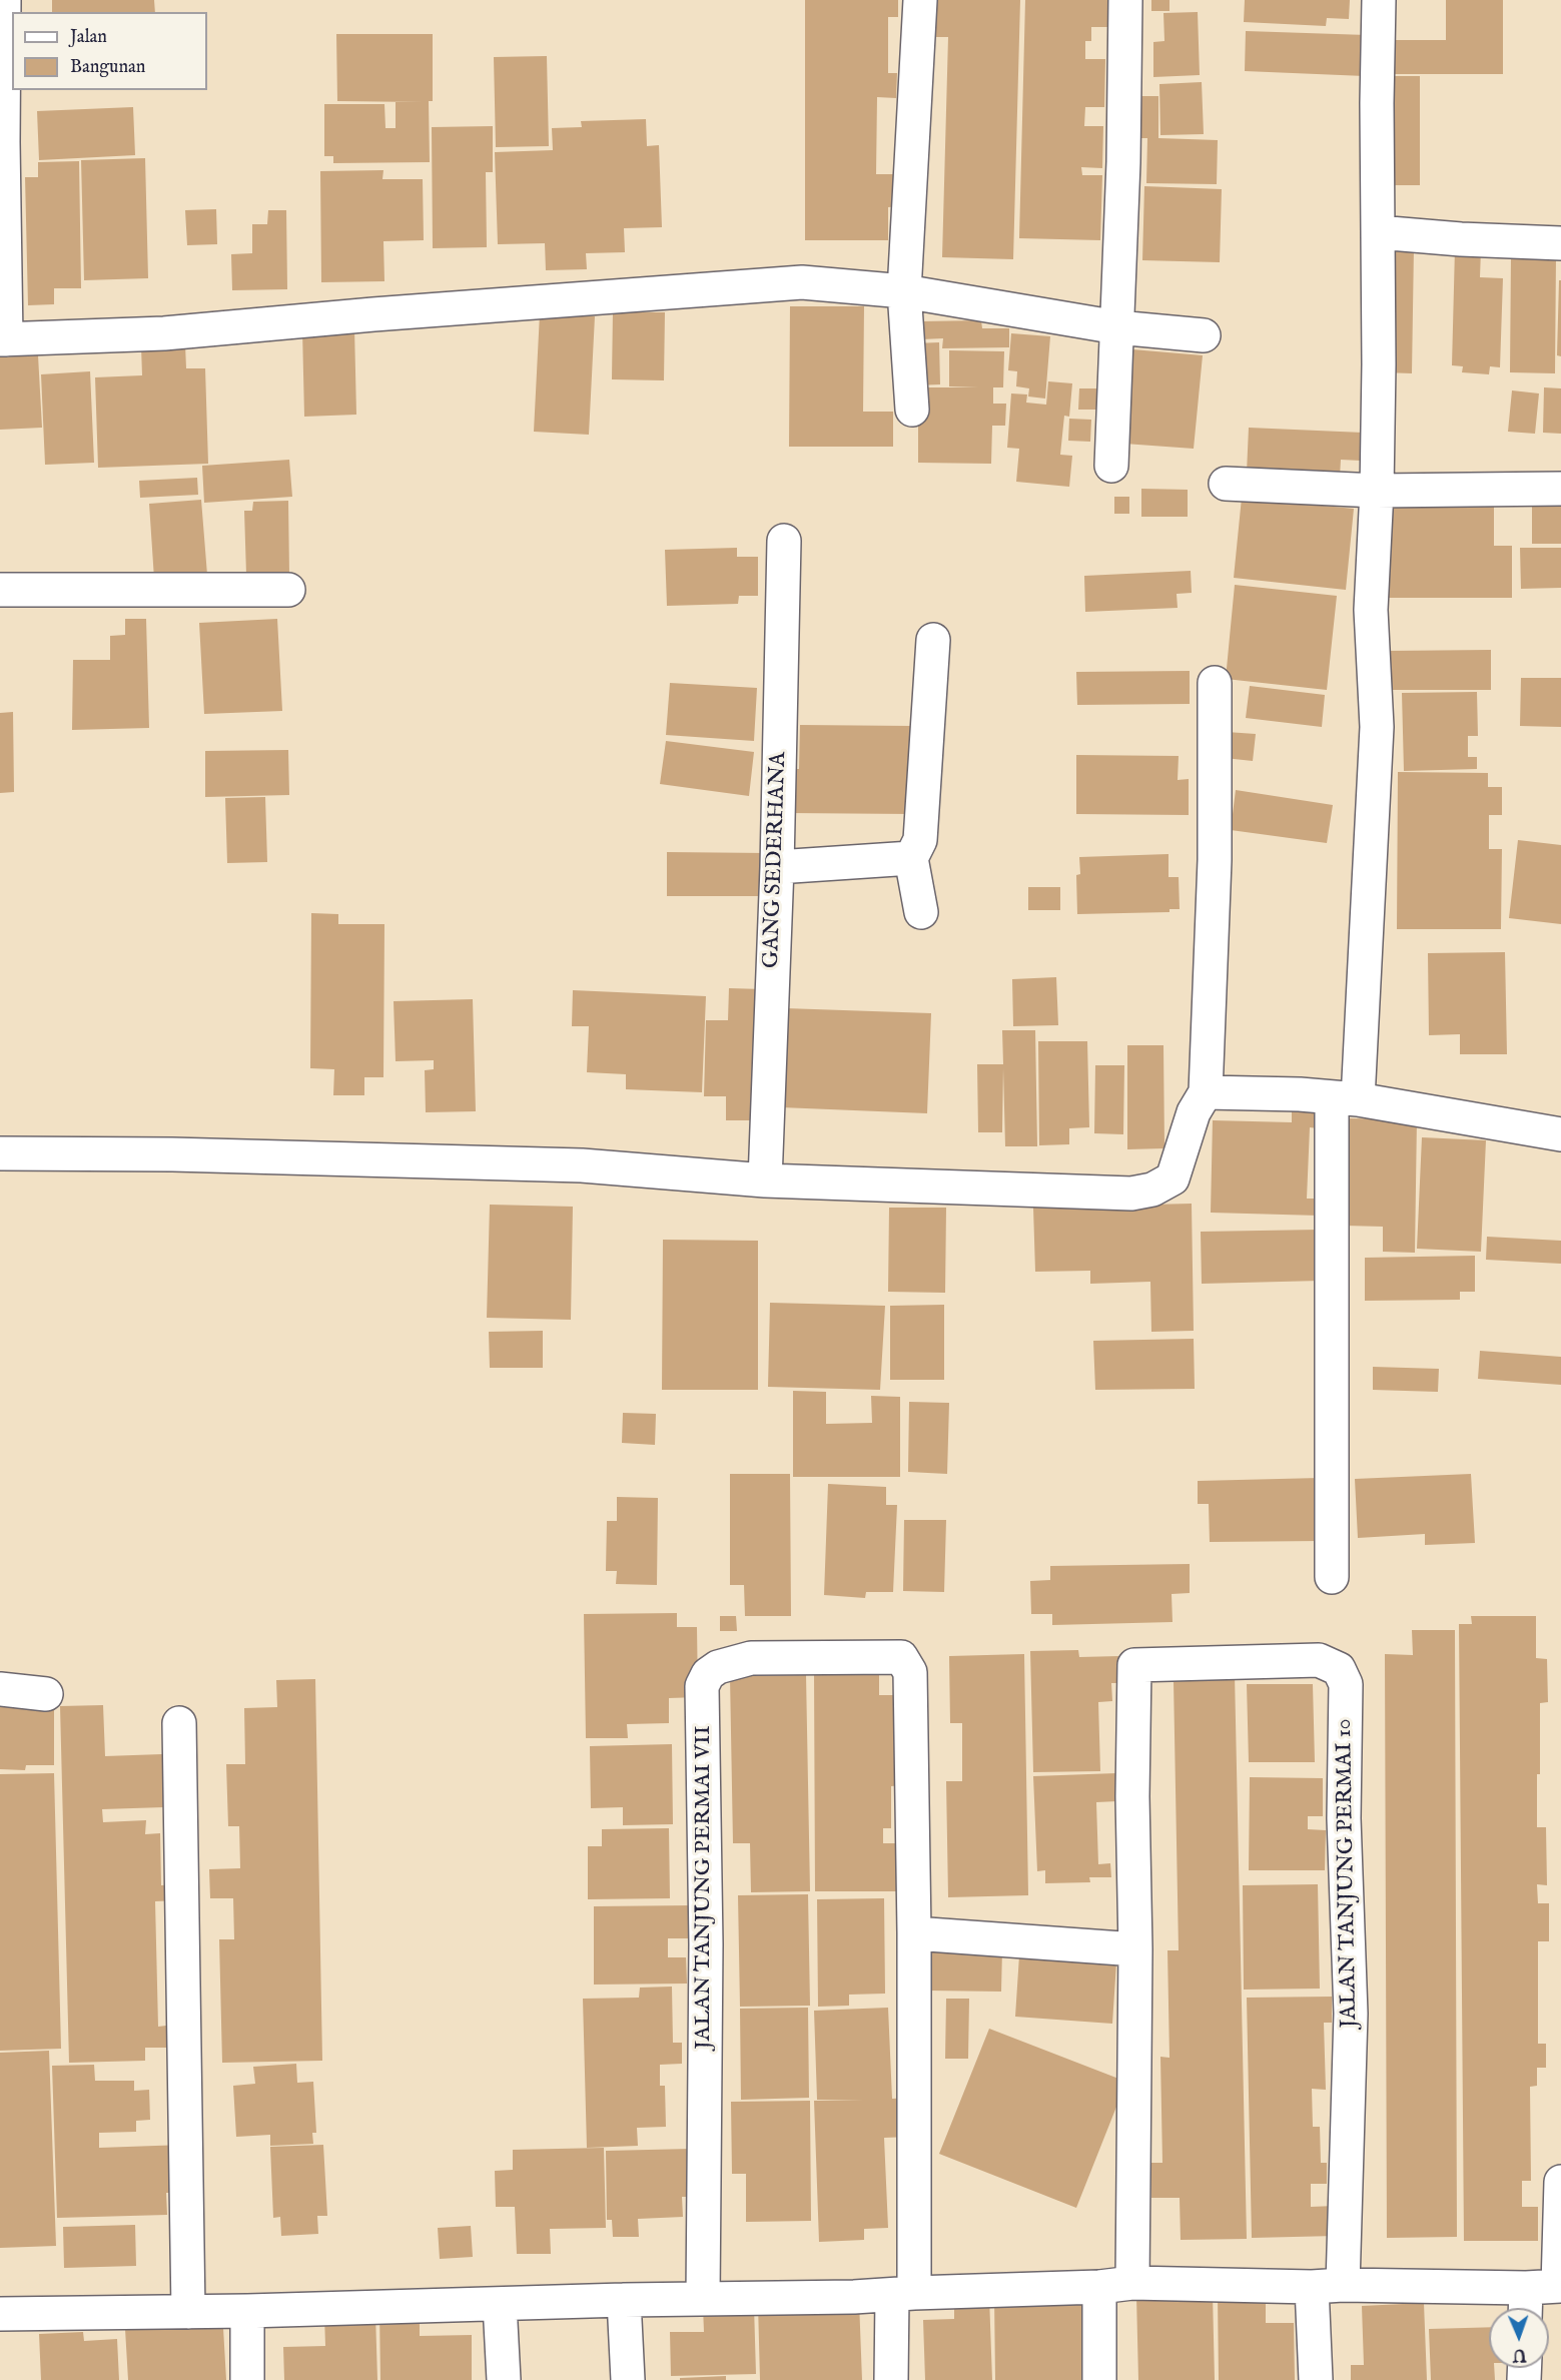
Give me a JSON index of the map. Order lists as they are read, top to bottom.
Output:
{
  "streets": {
    "street": ["GANG SEDERHANA", "JALAN TANJUNG PERMAI 10", "JALAN TANJUNG PERMAI VII"]
  },
  "legend": ["Jalan", "Bangunan"],
  "north": "bottom"
}
